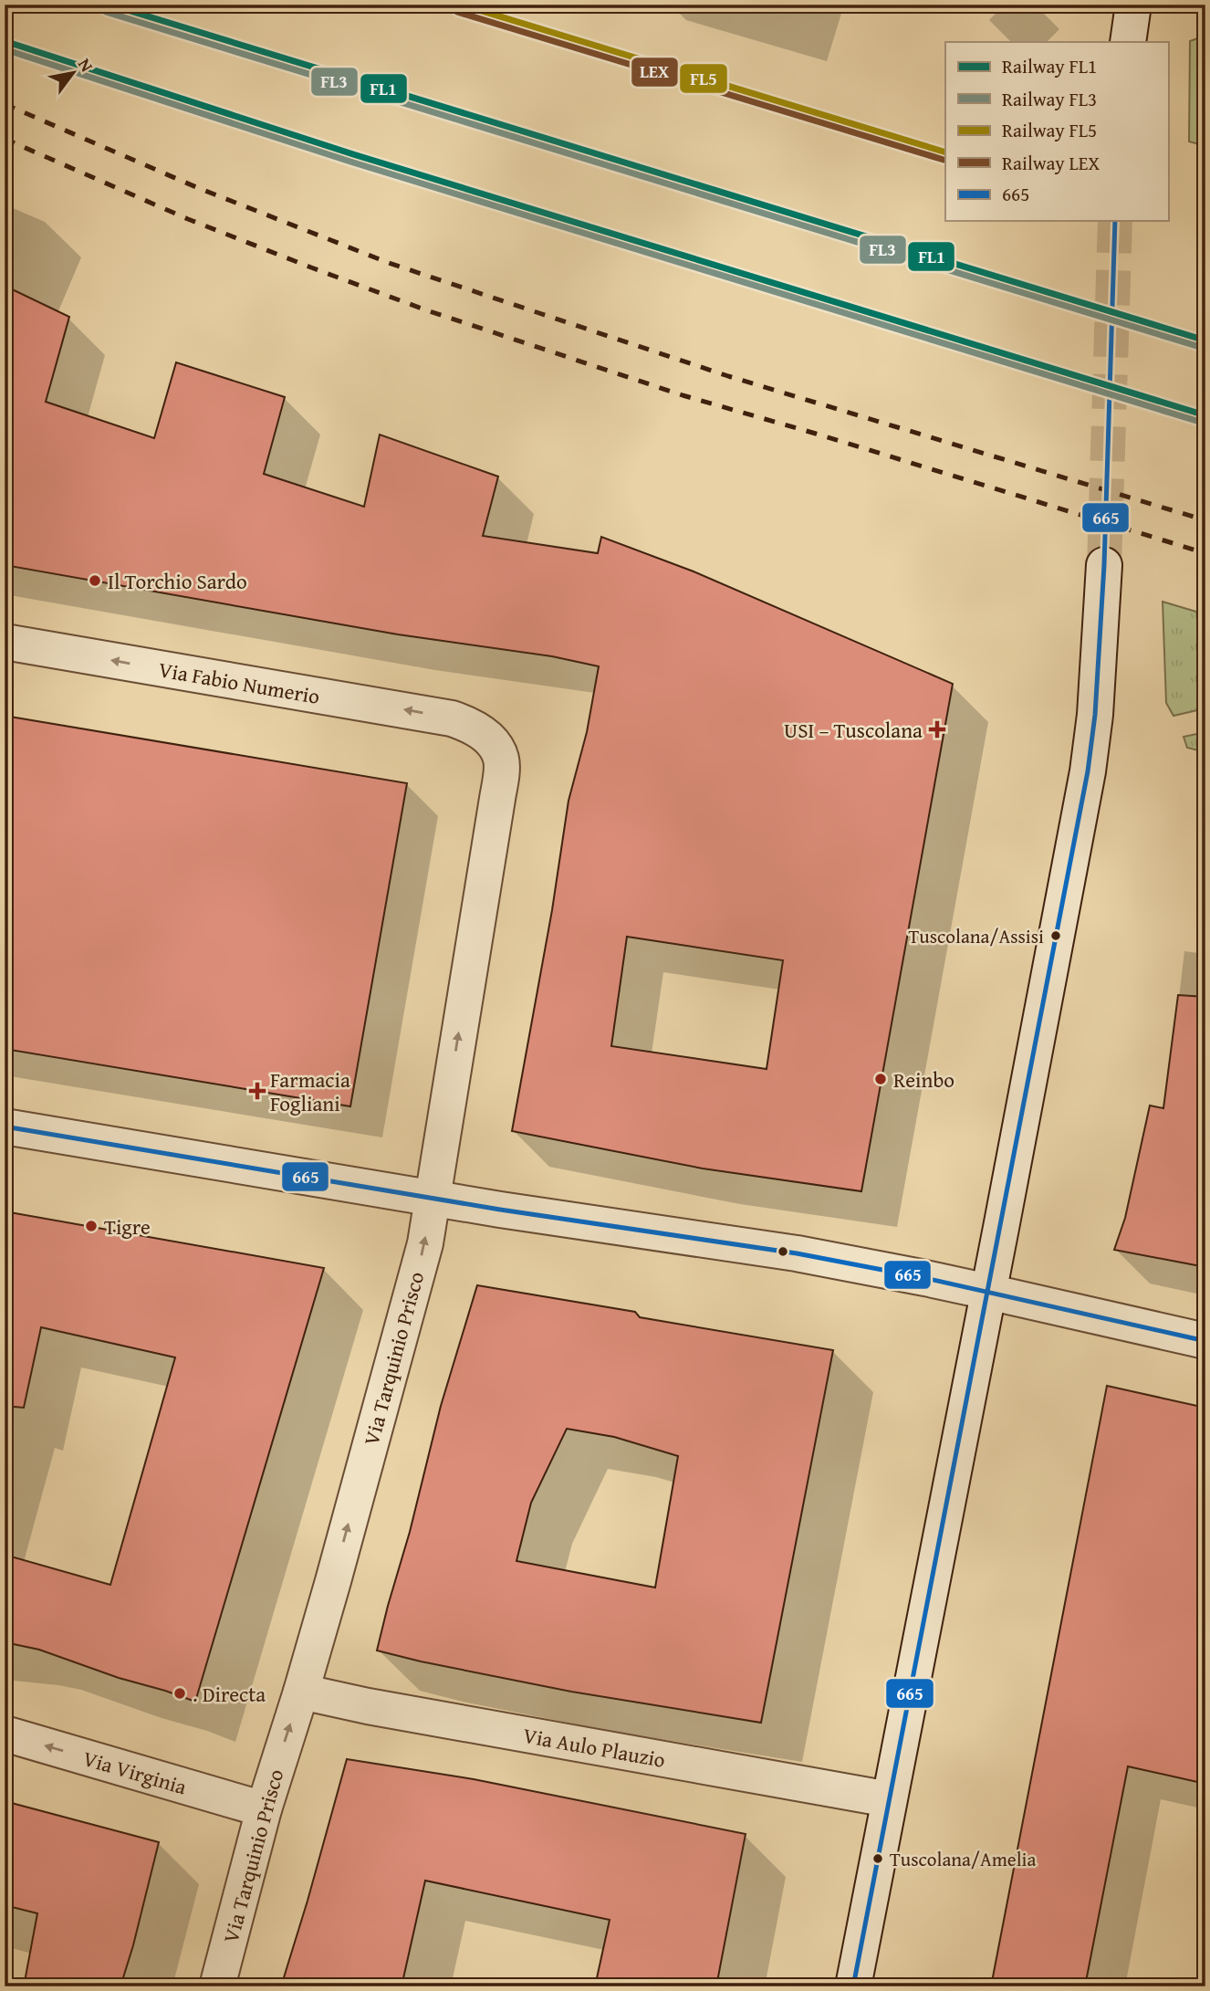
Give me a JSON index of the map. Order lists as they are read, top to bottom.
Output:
{
  "streets": {
    "street": [
      "Via Fabio Numerio",
      "Via Tarquinio Prisco",
      "Via Aulo Plauzio",
      "Via Virginia"
    ]
  },
  "crossings": [
    ["Via Fabio Numerio", "Via Tarquinio Prisco"],
    ["Via Tarquinio Prisco", "Via Aulo Plauzio"],
    ["Via Tarquinio Prisco", "Via Virginia"]
  ],
  "one_way": ["Via Fabio Numerio", "Via Tarquinio Prisco", "Via Virginia"],
  "places": {
    "other": [
      "Il Torchio Sardo",
      "Tuscolana/Assisi",
      "Reinbo",
      "Tigre",
      ". Directa",
      "Tuscolana/Amelia"
    ],
    "health": ["USI – Tuscolana", "Farmacia Fogliani"]
  },
  "lines": [
    "rail line FL1",
    "rail line FL5",
    "rail line FL3",
    "rail line LEX",
    "transit line 665"
  ],
  "legend": [
    "Railway FL1",
    "Railway FL3",
    "Railway FL5",
    "Railway LEX",
    "665"
  ],
  "north": "top right"
}
